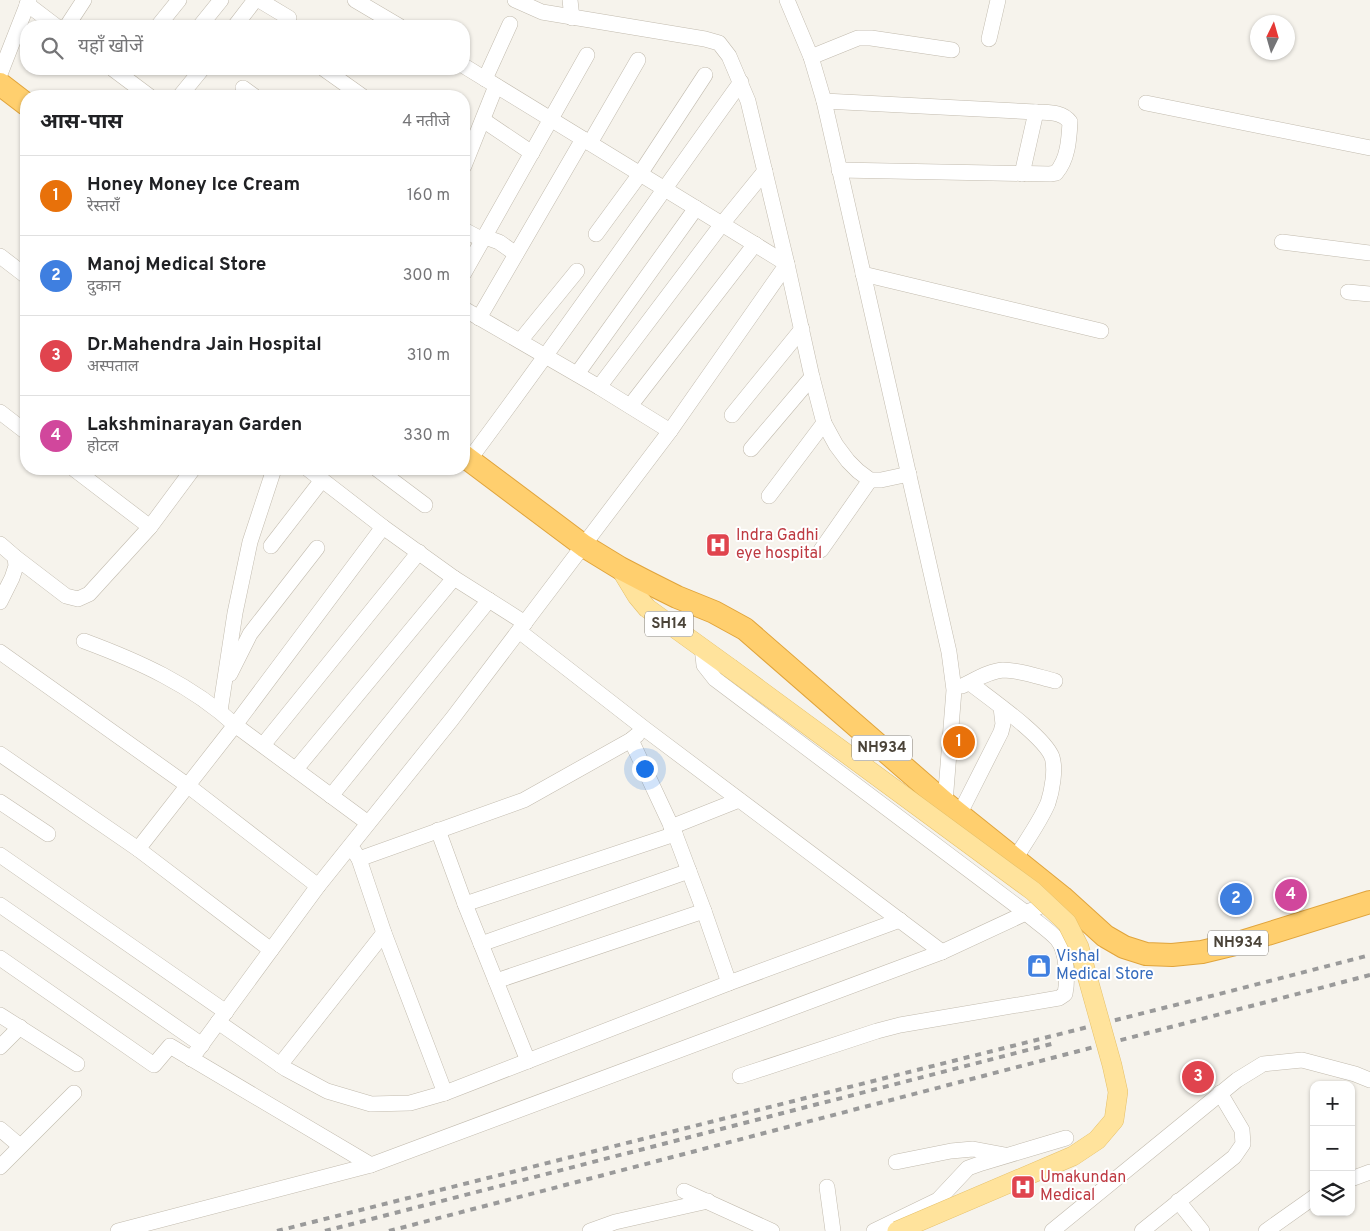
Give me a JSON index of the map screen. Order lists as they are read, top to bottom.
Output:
{
  "streets": {
    "highway": ["NH934"],
    "main road": ["SH14"]
  },
  "crossings": [
    ["SH14", "NH934"]
  ],
  "places": {
    "hospital": ["Indra Gadhi eye hospital", "Umakundan Medical"],
    "shop": ["Vishal Medical Store"]
  },
  "north": "top",
  "page": {
    "search": "यहाँ खोजें",
    "heading": ["आस-पास", "4 नतीजे"],
    "list": [
      {
        "mark": "1",
        "name": "Honey Money Ice Cream",
        "note": "रेस्तराँ",
        "value": "160 m"
      },
      {
        "mark": "2",
        "name": "Manoj Medical Store",
        "note": "दुकान",
        "value": "300 m"
      },
      {
        "mark": "3",
        "name": "Dr.Mahendra Jain Hospital",
        "note": "अस्पताल",
        "value": "310 m"
      },
      {
        "mark": "4",
        "name": "Lakshminarayan Garden",
        "note": "होटल",
        "value": "330 m"
      }
    ],
    "pins": [
      "1",
      "4",
      "2",
      "3"
    ],
    "map_buttons": ["+", "−"]
  }
}
